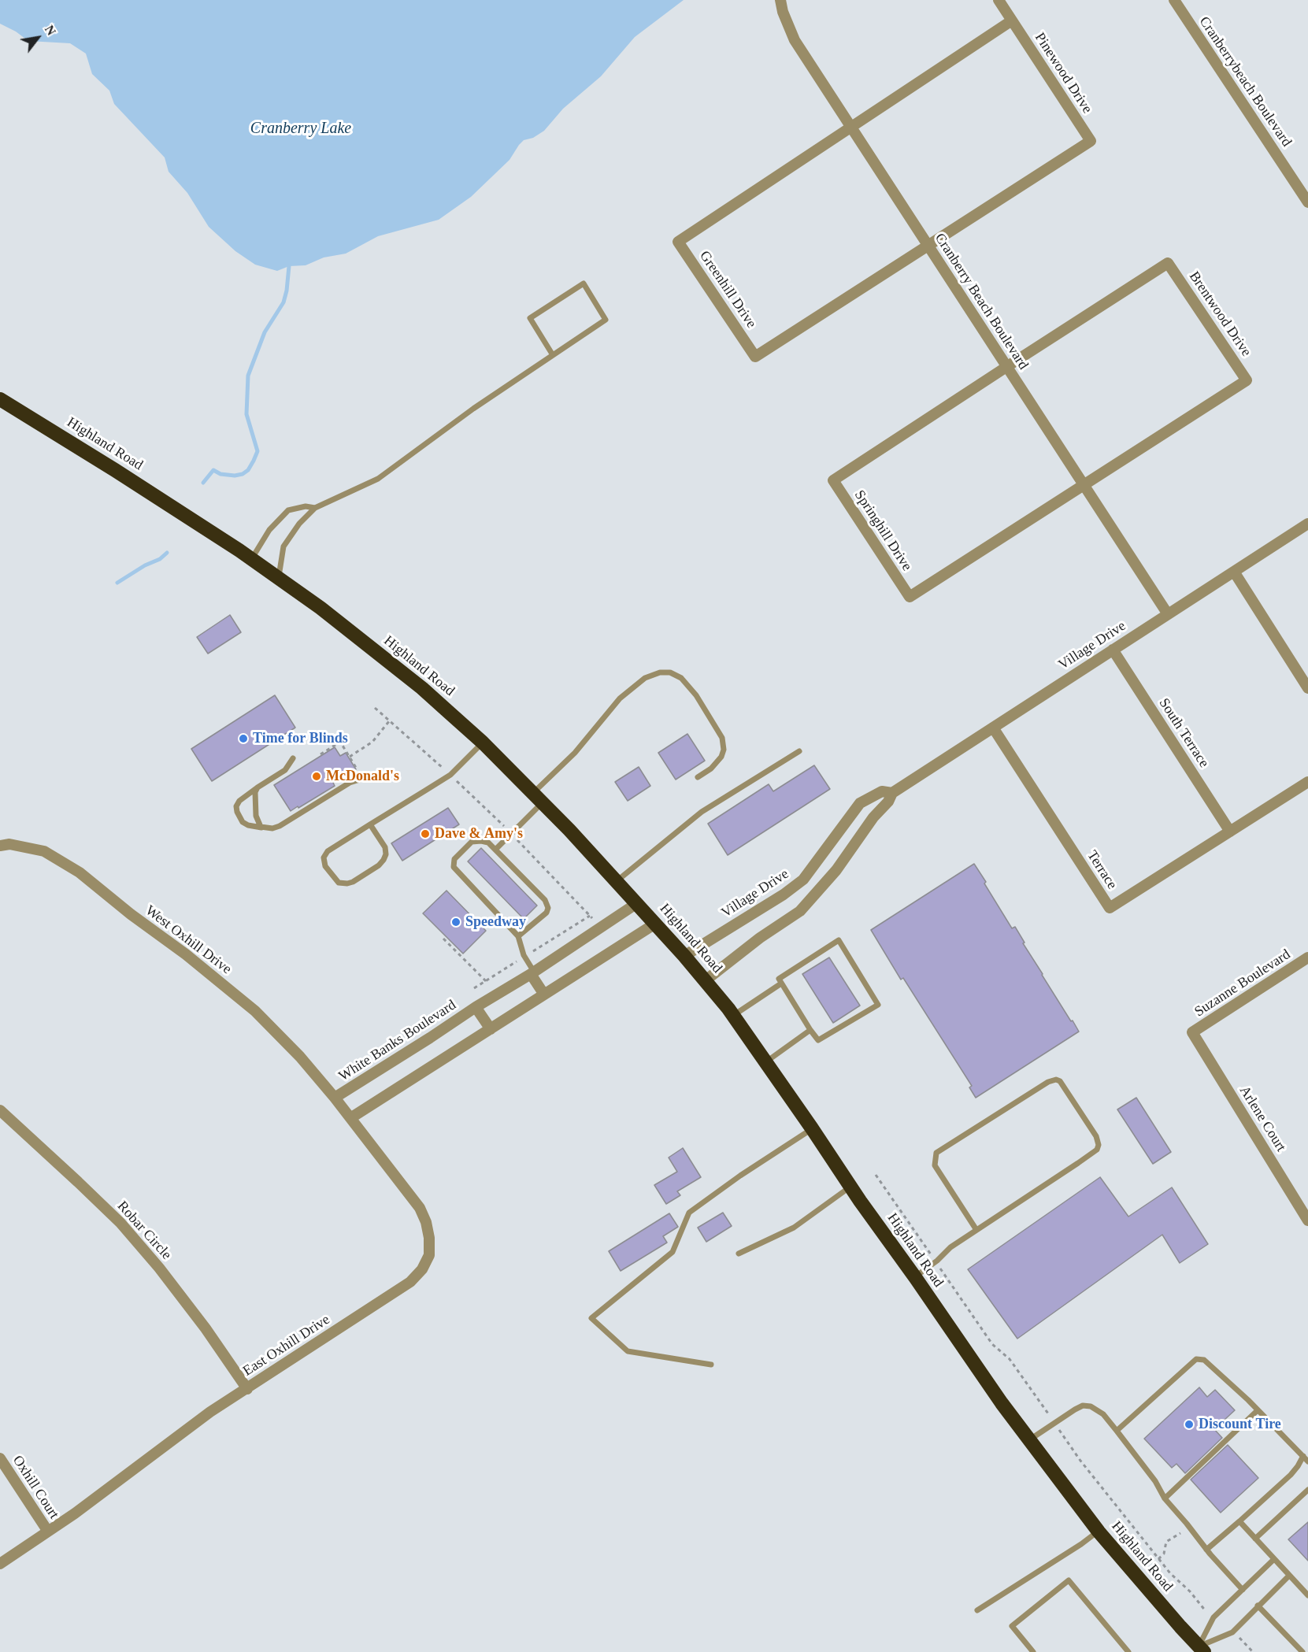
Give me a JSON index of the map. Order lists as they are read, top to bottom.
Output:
{
  "streets": {
    "highway": ["Highland Road"],
    "street": [
      "Pinewood Drive",
      "Cranberrybeach Boulevard",
      "Greenhill Drive",
      "Cranberry Beach Boulevard",
      "Brentwood Drive",
      "Springhill Drive",
      "Village Drive",
      "South Terrace",
      "Terrace",
      "West Oxhill Drive",
      "Suzanne Boulevard",
      "White Banks Boulevard",
      "Arlene Court",
      "Robar Circle",
      "East Oxhill Drive",
      "Oxhill Court"
    ]
  },
  "crossings": [
    ["Pinewood Drive", "Greenhill Drive"],
    ["Pinewood Drive", "Cranberry Beach Boulevard"],
    ["Greenhill Drive", "Cranberry Beach Boulevard"],
    ["Cranberry Beach Boulevard", "Brentwood Drive"],
    ["Cranberry Beach Boulevard", "Springhill Drive"],
    ["Cranberry Beach Boulevard", "Village Drive"],
    ["Brentwood Drive", "Springhill Drive"],
    ["Highland Road", "Village Drive"],
    ["Highland Road", "White Banks Boulevard"],
    ["Village Drive", "South Terrace"],
    ["Village Drive", "Terrace"],
    ["South Terrace", "Terrace"],
    ["West Oxhill Drive", "White Banks Boulevard"],
    ["West Oxhill Drive", "East Oxhill Drive"],
    ["Suzanne Boulevard", "Arlene Court"],
    ["White Banks Boulevard", "East Oxhill Drive"],
    ["Robar Circle", "East Oxhill Drive"],
    ["East Oxhill Drive", "Oxhill Court"]
  ],
  "water": ["Cranberry Lake"],
  "places": [
    "Time for Blinds",
    "McDonald's",
    "Dave & Amy's",
    "Speedway",
    "Discount Tire"
  ],
  "north": "top right"
}
